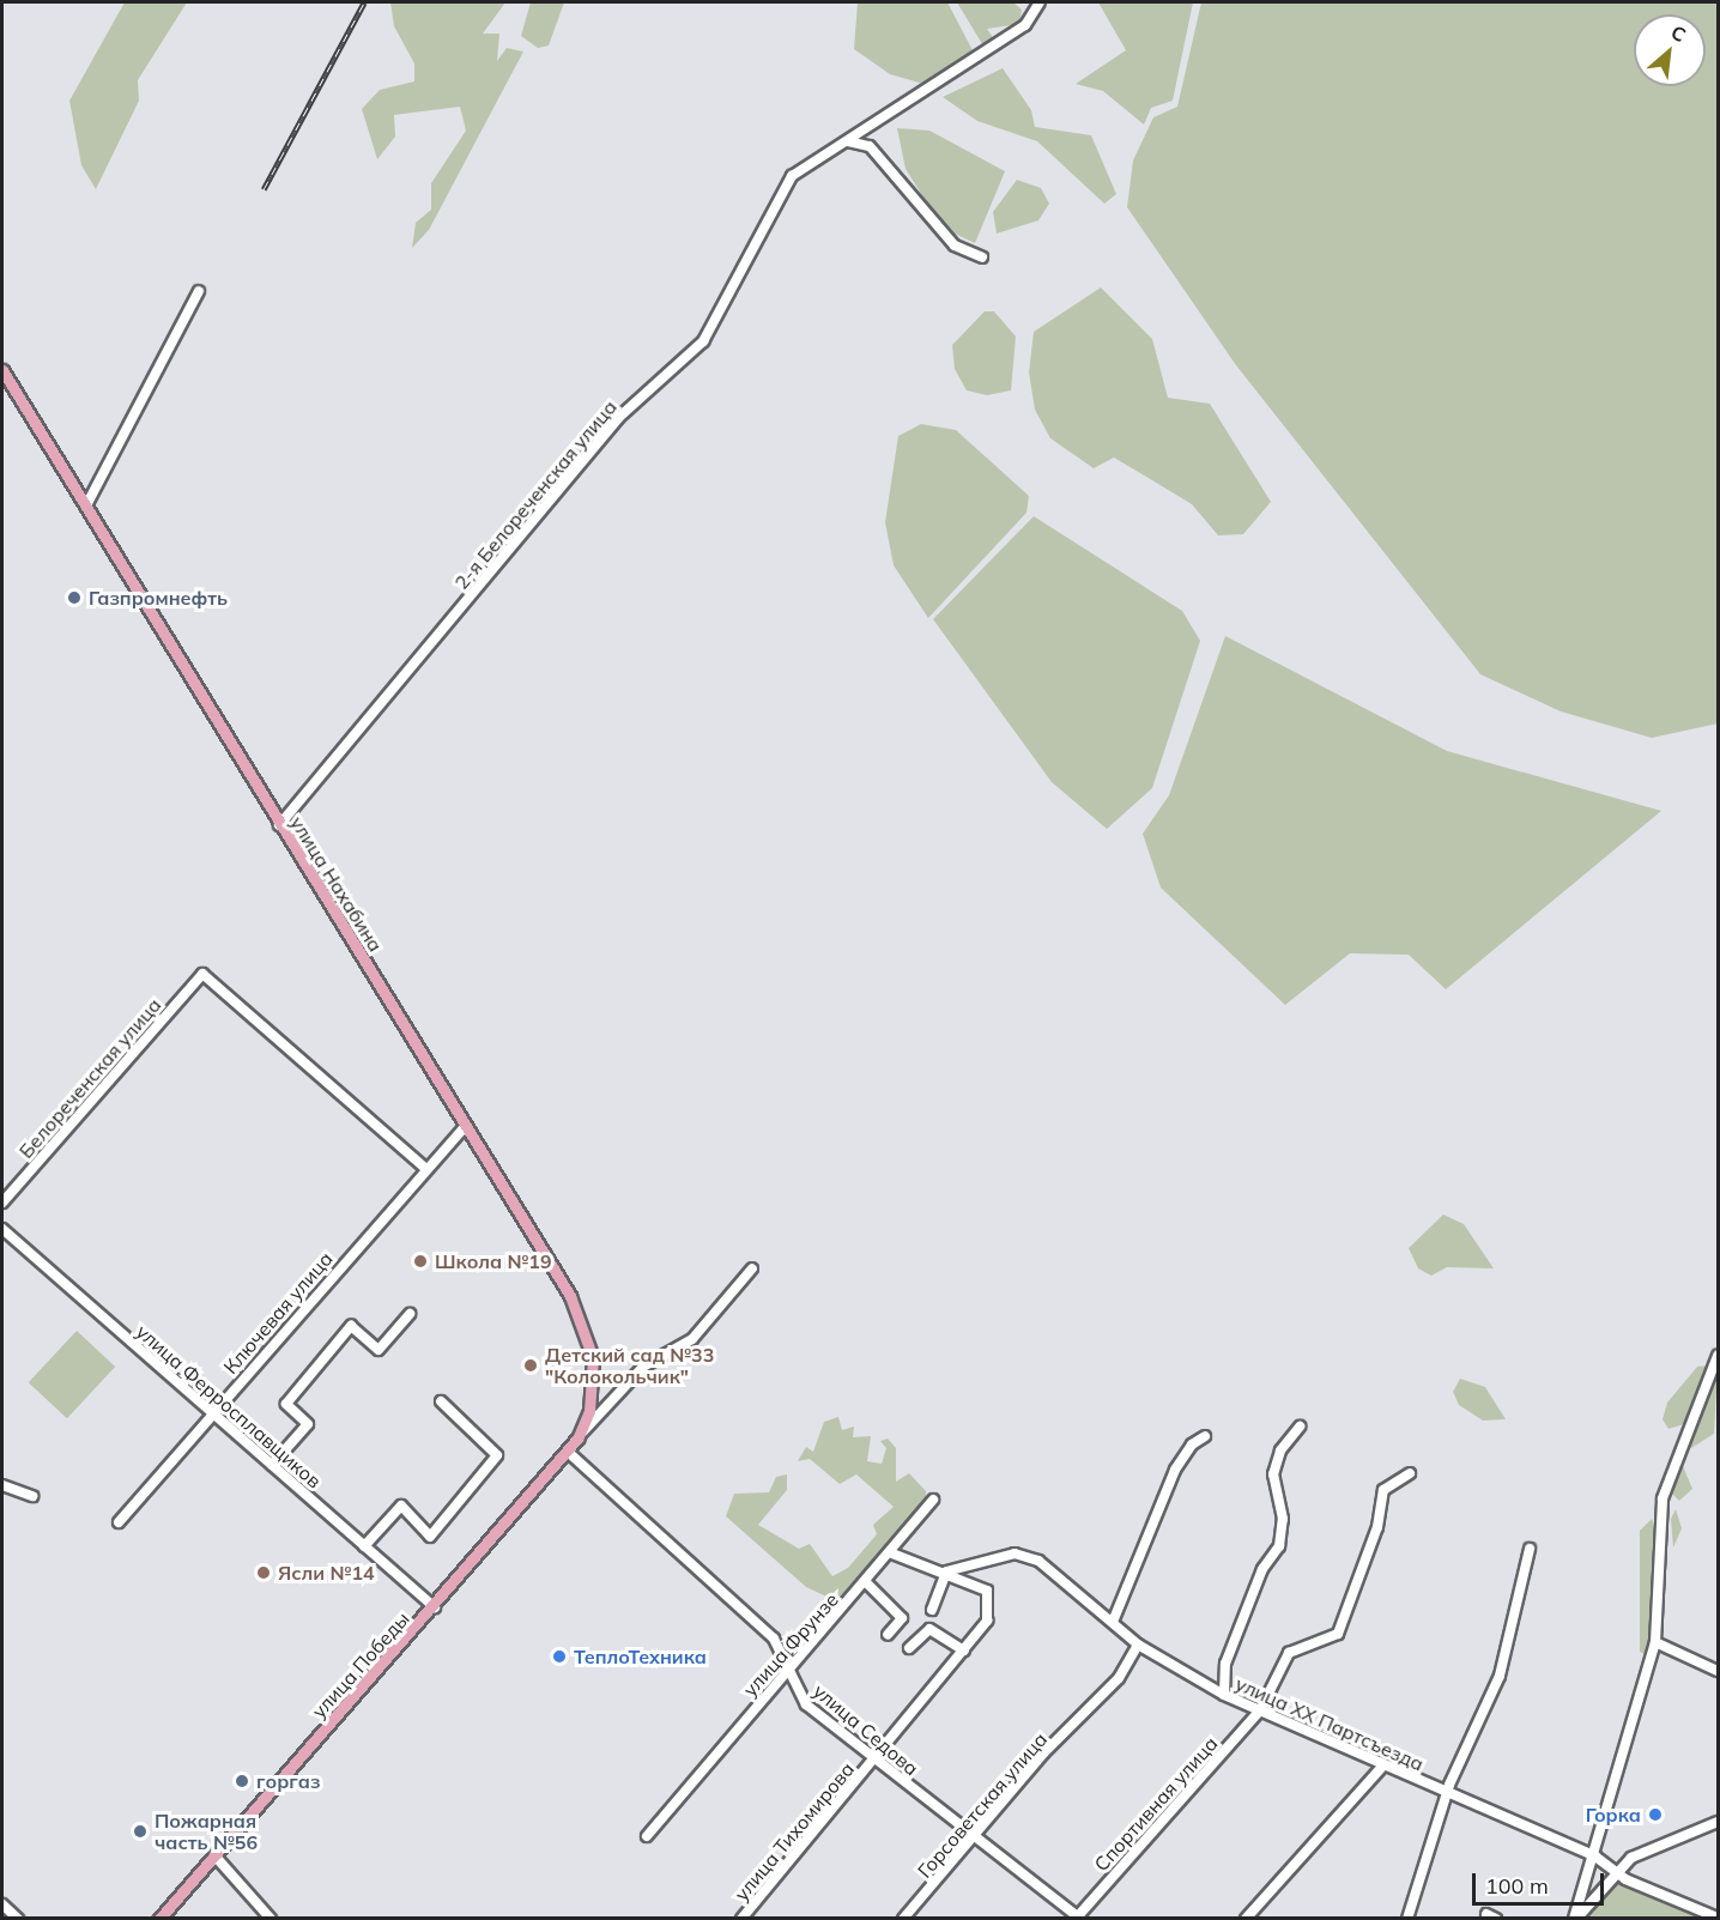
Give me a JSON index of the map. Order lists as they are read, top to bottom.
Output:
{
  "streets": {
    "main road": ["улица Нахабина", "улица Победы"],
    "street": [
      "2-я Белореченская улица",
      "Белореченская улица",
      "Ключевая улица",
      "улица Ферросплавщиков",
      "улица Фрунзе",
      "улица XX Партсъезда",
      "улица Седова",
      "Спортивная улица",
      "Горсоветская улица",
      "улица Тихомирова"
    ]
  },
  "crossings": [
    ["2-я Белореченская улица", "улица Нахабина"],
    ["улица Нахабина", "Ключевая улица"],
    ["улица Нахабина", "улица Победы"],
    ["Белореченская улица", "Ключевая улица"],
    ["Ключевая улица", "улица Ферросплавщиков"],
    ["улица Ферросплавщиков", "улица Победы"],
    ["улица Фрунзе", "улица Седова"],
    ["улица Победы", "улица Седова"],
    ["улица XX Партсъезда", "Спортивная улица"],
    ["улица XX Партсъезда", "Горсоветская улица"],
    ["улица XX Партсъезда", "улица Тихомирова"],
    ["улица Седова", "Спортивная улица"],
    ["улица Седова", "Горсоветская улица"],
    ["улица Седова", "улица Тихомирова"]
  ],
  "places": [
    "Газпромнефть",
    "Школа №19",
    "Детский сад №33 \"Колокольчик\"",
    "Ясли №14",
    "ТеплоТехника",
    "горгаз",
    "Горка",
    "Пожарная часть №56"
  ],
  "scale_bar": "100 m",
  "north": "top right"
}
